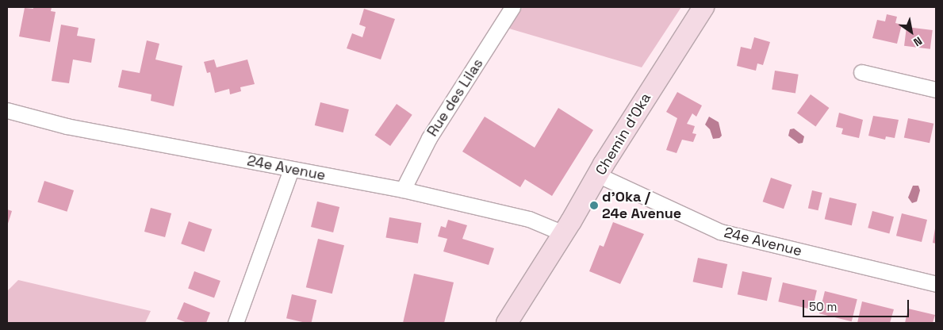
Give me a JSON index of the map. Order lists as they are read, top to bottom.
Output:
{
  "streets": {
    "main road": ["Chemin d'Oka"],
    "street": ["Rue des Lilas", "24e Avenue"]
  },
  "crossings": [
    ["Rue des Lilas", "24e Avenue"],
    ["Chemin d'Oka", "24e Avenue"]
  ],
  "places": ["d'Oka / 24e Avenue"],
  "scale_bar": "50 m",
  "north": "bottom right"
}
